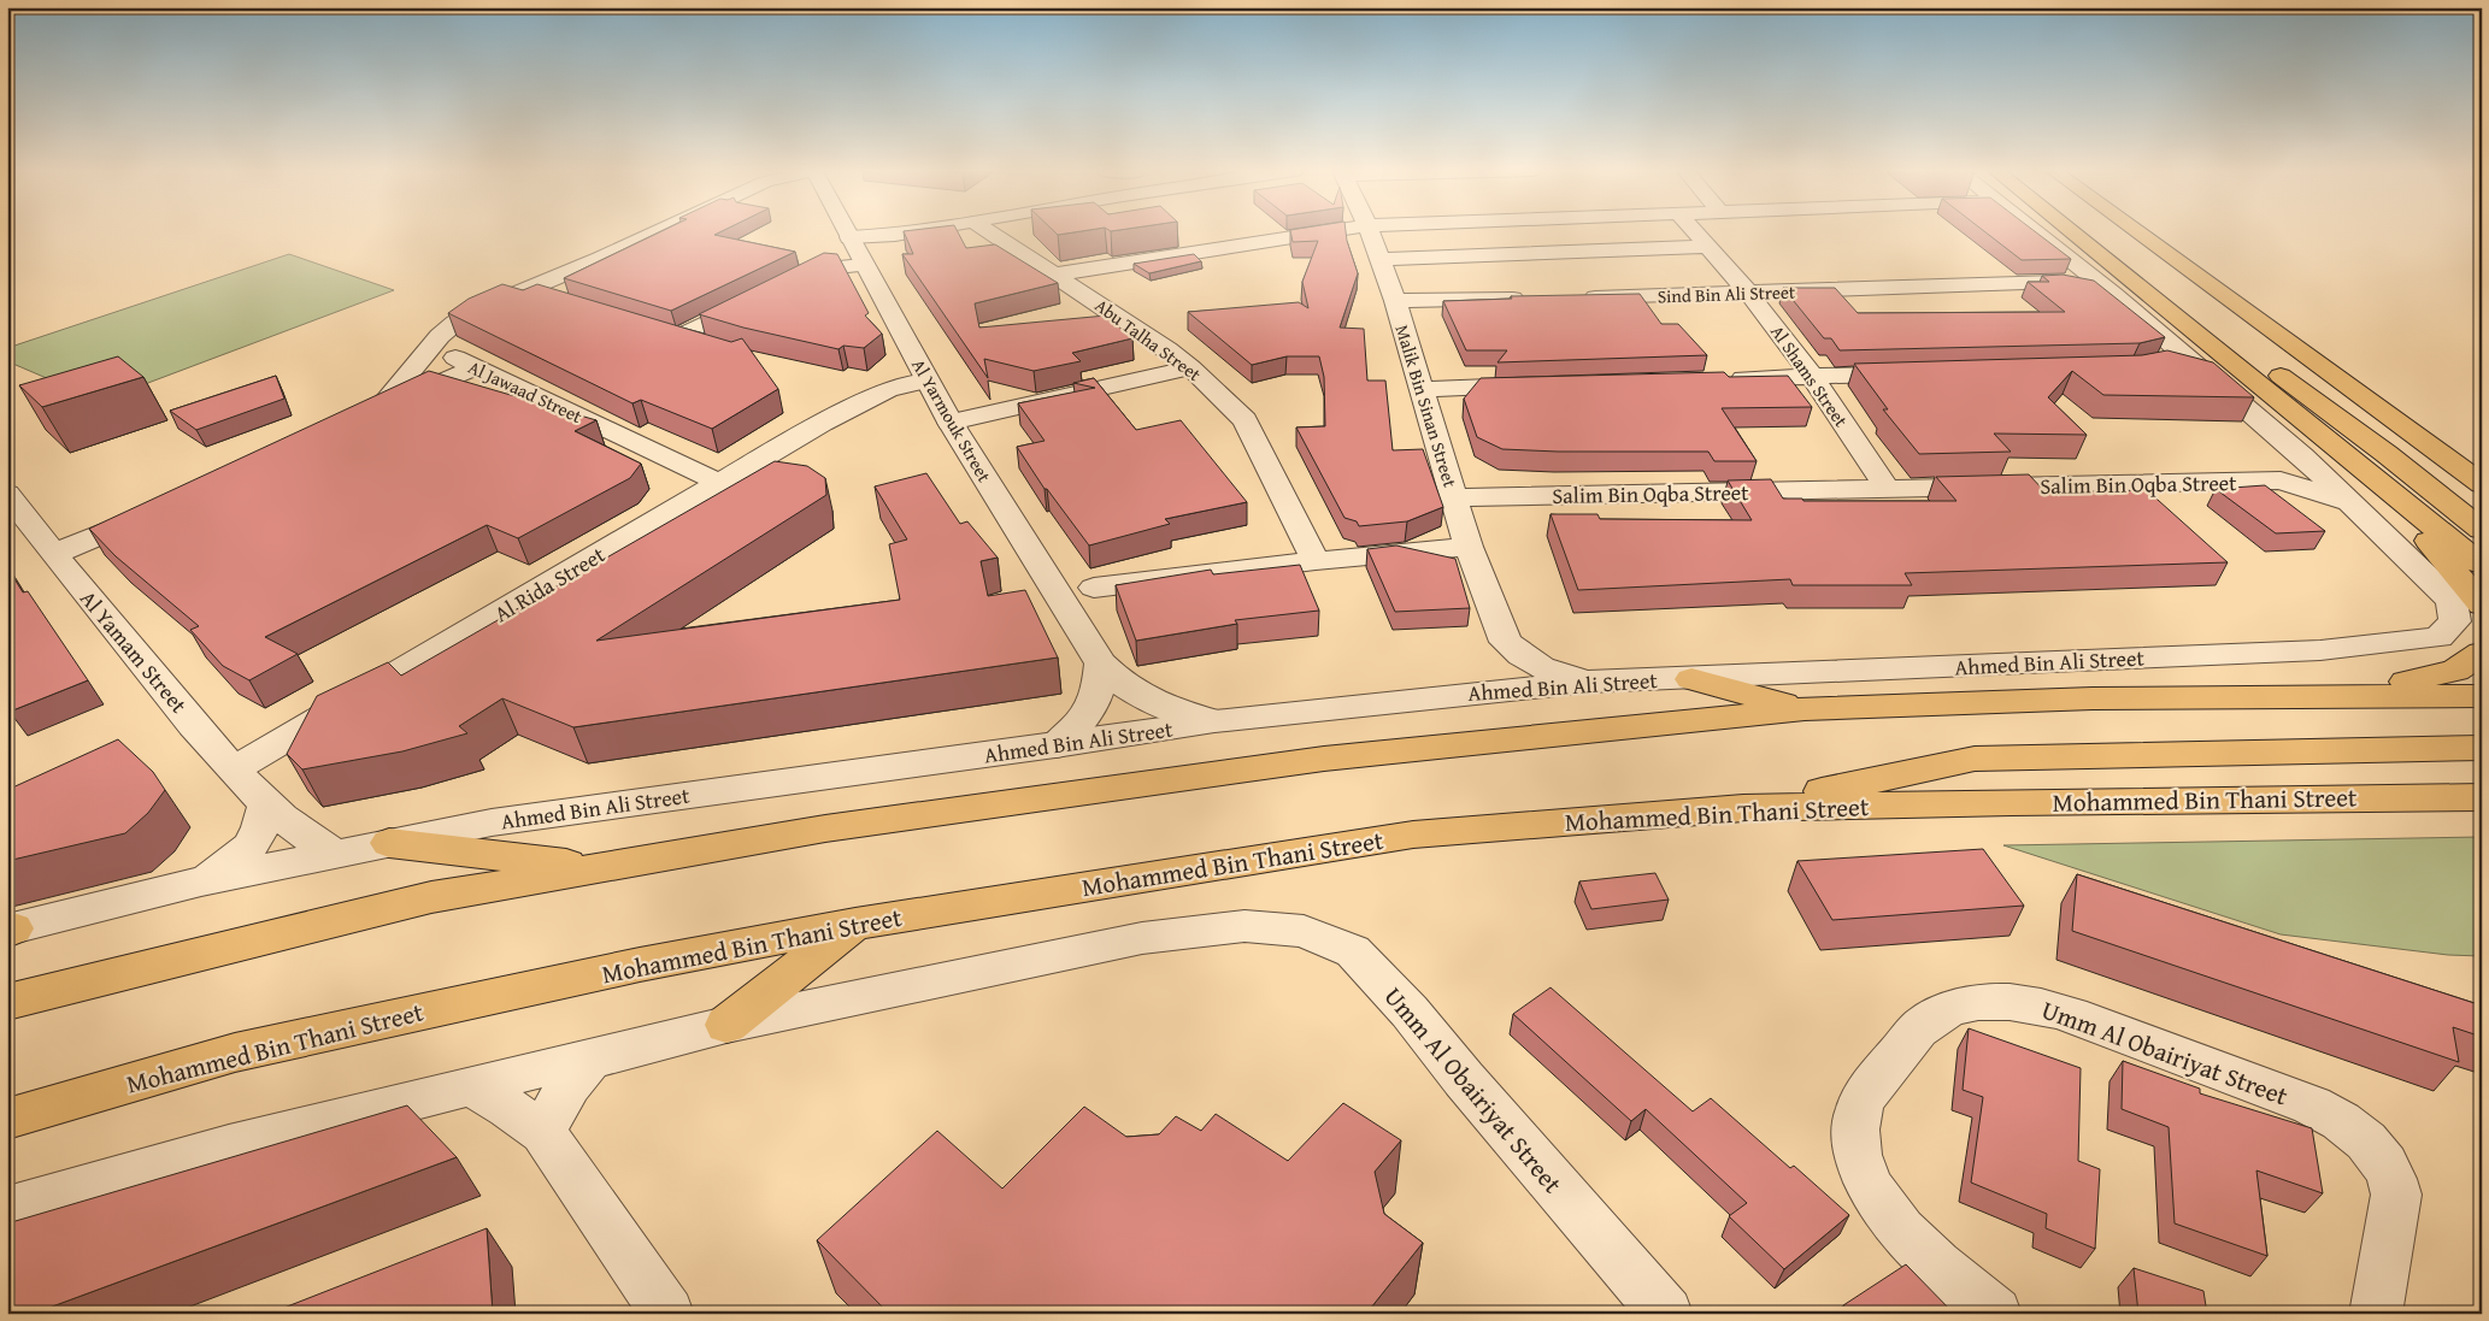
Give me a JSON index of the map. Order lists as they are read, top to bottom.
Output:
{
  "streets": {
    "main road": ["Mohammed Bin Thani Street"],
    "street": [
      "Sind Bin Ali Street",
      "Abu Talha Street",
      "Al Shams Street",
      "Al Jawaad Street",
      "Malik Bin Sinan Street",
      "Al Yarmouk Street",
      "Salim Bin Oqba Street",
      "Al Rida Street",
      "Al Yamam Street",
      "Ahmed Bin Ali Street",
      "Umm Al Obairiyat Street"
    ]
  },
  "crossings": [
    ["Sind Bin Ali Street", "Al Shams Street"],
    ["Sind Bin Ali Street", "Ahmed Bin Ali Street"],
    ["Al Shams Street", "Salim Bin Oqba Street"],
    ["Al Jawaad Street", "Al Rida Street"],
    ["Malik Bin Sinan Street", "Salim Bin Oqba Street"],
    ["Al Yarmouk Street", "Al Rida Street"],
    ["Al Yarmouk Street", "Ahmed Bin Ali Street"],
    ["Salim Bin Oqba Street", "Ahmed Bin Ali Street"],
    ["Al Rida Street", "Al Yamam Street"],
    ["Al Yamam Street", "Ahmed Bin Ali Street"]
  ]
}
